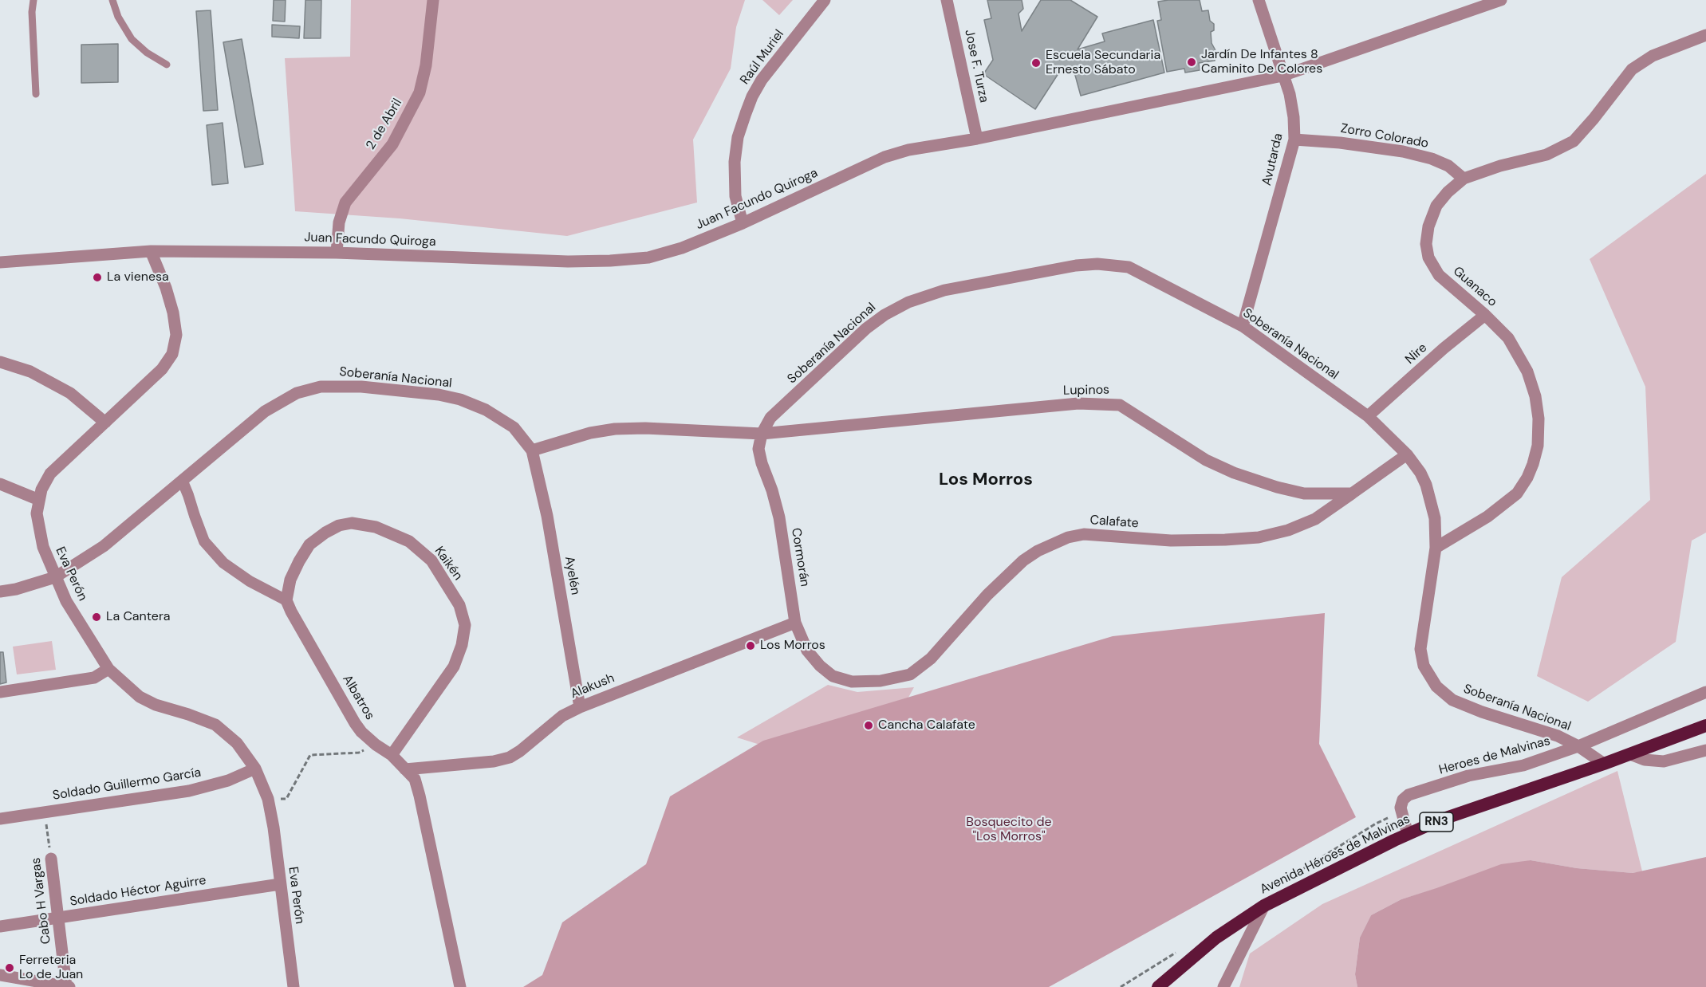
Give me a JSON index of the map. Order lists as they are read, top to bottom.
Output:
{
  "streets": {
    "highway": ["RN3", "Avenida Héroes de Malvinas"],
    "street": [
      "Raúl Muriel",
      "Jose F. Turza",
      "2 de Abril",
      "Zorro Colorado",
      "Avutarda",
      "Juan Facundo Quiroga",
      "Guanaco",
      "Soberanía Nacional",
      "Nire",
      "Lupinos",
      "Calafate",
      "Cormorán",
      "Kaikén",
      "Eva Perón",
      "Ayelén",
      "Alakush",
      "Albatros",
      "Heroes de Malvinas",
      "Soldado Guillermo García",
      "Soldado Héctor Aguirre",
      "Cabo H Vargas"
    ]
  },
  "crossings": [
    ["Raúl Muriel", "Juan Facundo Quiroga"],
    ["Jose F. Turza", "Juan Facundo Quiroga"],
    ["2 de Abril", "Juan Facundo Quiroga"],
    ["Zorro Colorado", "Avutarda"],
    ["Zorro Colorado", "Guanaco"],
    ["Avutarda", "Juan Facundo Quiroga"],
    ["Avutarda", "Soberanía Nacional"],
    ["Juan Facundo Quiroga", "Eva Perón"],
    ["Guanaco", "Soberanía Nacional"],
    ["Guanaco", "Nire"],
    ["Soberanía Nacional", "Nire"],
    ["Soberanía Nacional", "Lupinos"],
    ["Soberanía Nacional", "Cormorán"],
    ["Soberanía Nacional", "Eva Perón"],
    ["Soberanía Nacional", "Ayelén"],
    ["Soberanía Nacional", "Heroes de Malvinas"],
    ["Soberanía Nacional", "Avenida Héroes de Malvinas"],
    ["Lupinos", "Calafate"],
    ["Lupinos", "Cormorán"],
    ["Calafate", "Cormorán"],
    ["Cormorán", "Alakush"],
    ["Kaikén", "Albatros"],
    ["Eva Perón", "Soldado Guillermo García"],
    ["Eva Perón", "Soldado Héctor Aguirre"],
    ["Ayelén", "Alakush"],
    ["Alakush", "Albatros"],
    ["Heroes de Malvinas", "Avenida Héroes de Malvinas"],
    ["Soldado Guillermo García", "Cabo H Vargas"],
    ["Soldado Héctor Aguirre", "Cabo H Vargas"]
  ],
  "districts": ["Los Morros"],
  "parks": ["Bosquecito de \"Los Morros\""],
  "places": [
    "Jardín De Infantes 8 Caminito De Colores",
    "Escuela Secundaria Ernesto Sábato",
    "La vienesa",
    "La Cantera",
    "Los Morros",
    "Cancha Calafate",
    "Ferreteria Lo de Juan"
  ]
}
